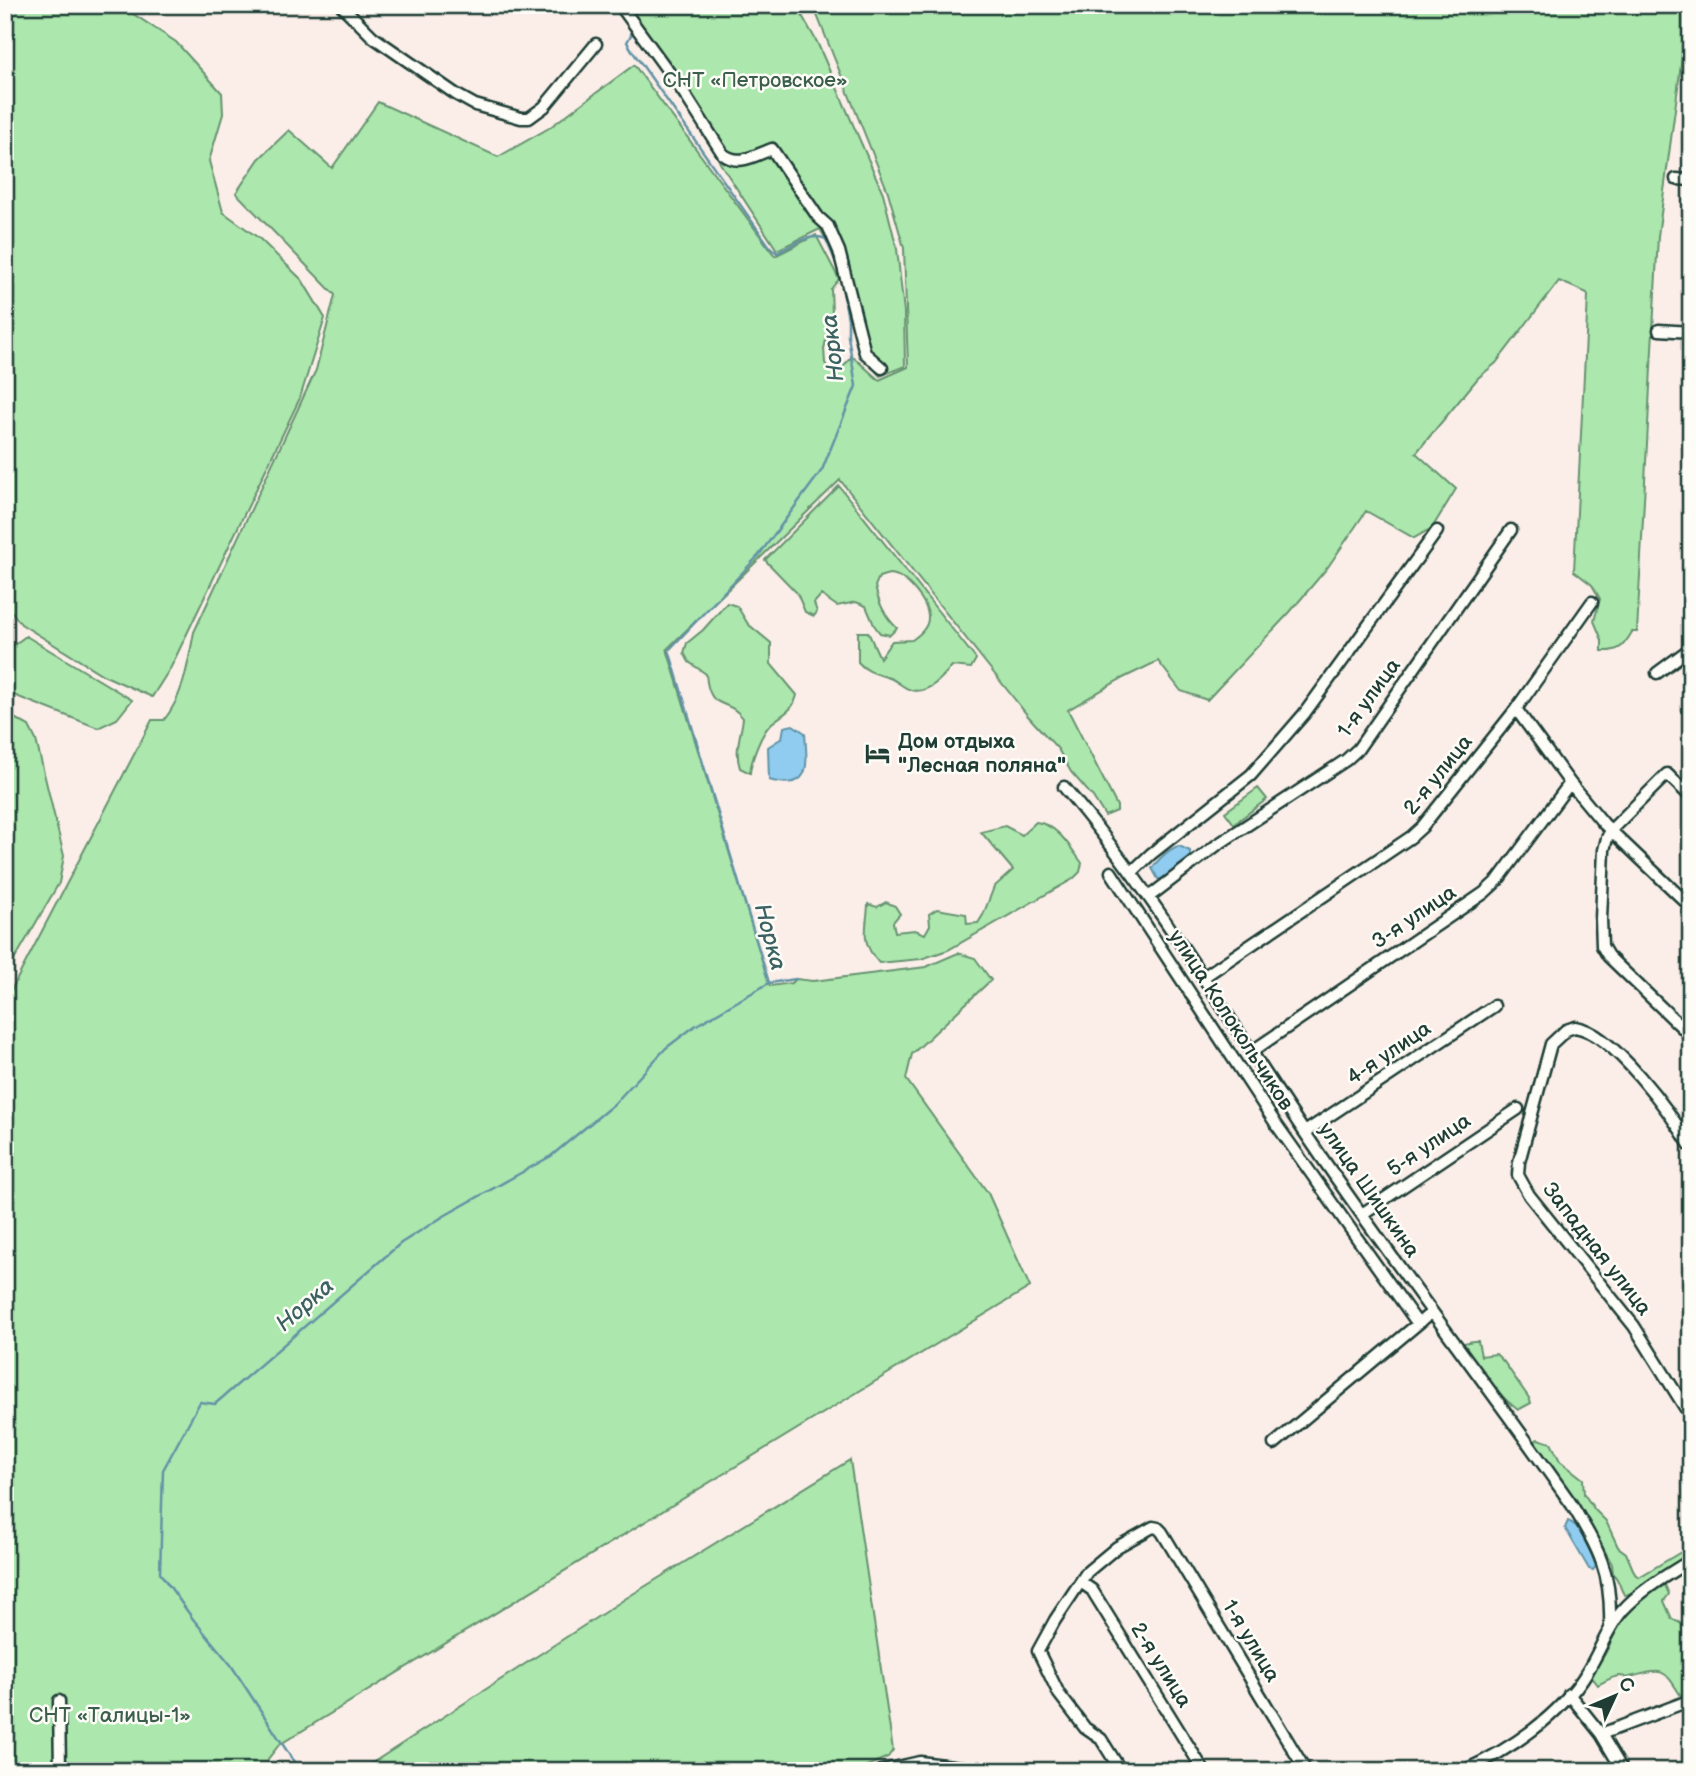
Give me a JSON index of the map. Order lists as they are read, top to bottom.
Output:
{
  "streets": {
    "street": [
      "1-я улица",
      "2-я улица",
      "3-я улица",
      "улица Колокольчиков",
      "4-я улица",
      "5-я улица",
      "улица Шишкина",
      "Западная улица"
    ]
  },
  "crossings": [
    ["1-я улица", "2-я улица"],
    ["1-я улица", "улица Шишкина"],
    ["2-я улица", "улица Шишкина"],
    ["3-я улица", "улица Шишкина"],
    ["4-я улица", "улица Шишкина"],
    ["5-я улица", "улица Шишкина"]
  ],
  "water": ["Норка"],
  "parks": ["СНТ «Петровское»", "СНТ «Талицы-1»"],
  "places": {
    "hotel": ["Дом отдыха \"Лесная поляна\""]
  },
  "north": "top right"
}
